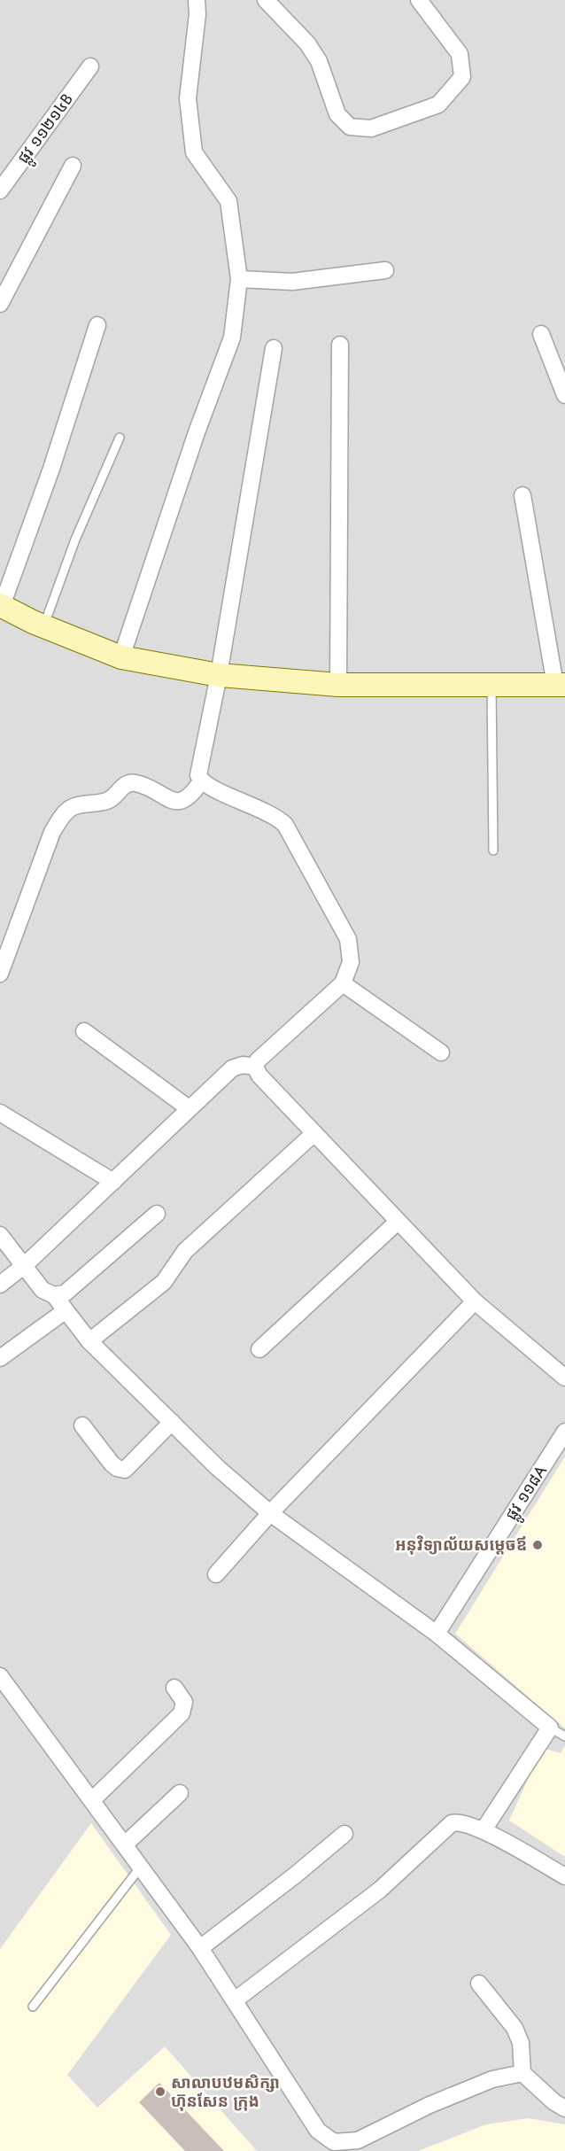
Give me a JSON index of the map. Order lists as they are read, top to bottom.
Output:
{
  "streets": {
    "street": ["ផ្លូវ ១១២១៤B", "ផ្លូវ ១១៨A"]
  },
  "places": ["អនុវិទ្យាល័យសម្តេចឪ", "សាលាបឋមសិក្សា ហ៊ុនសែន ក្រុង"]
}
